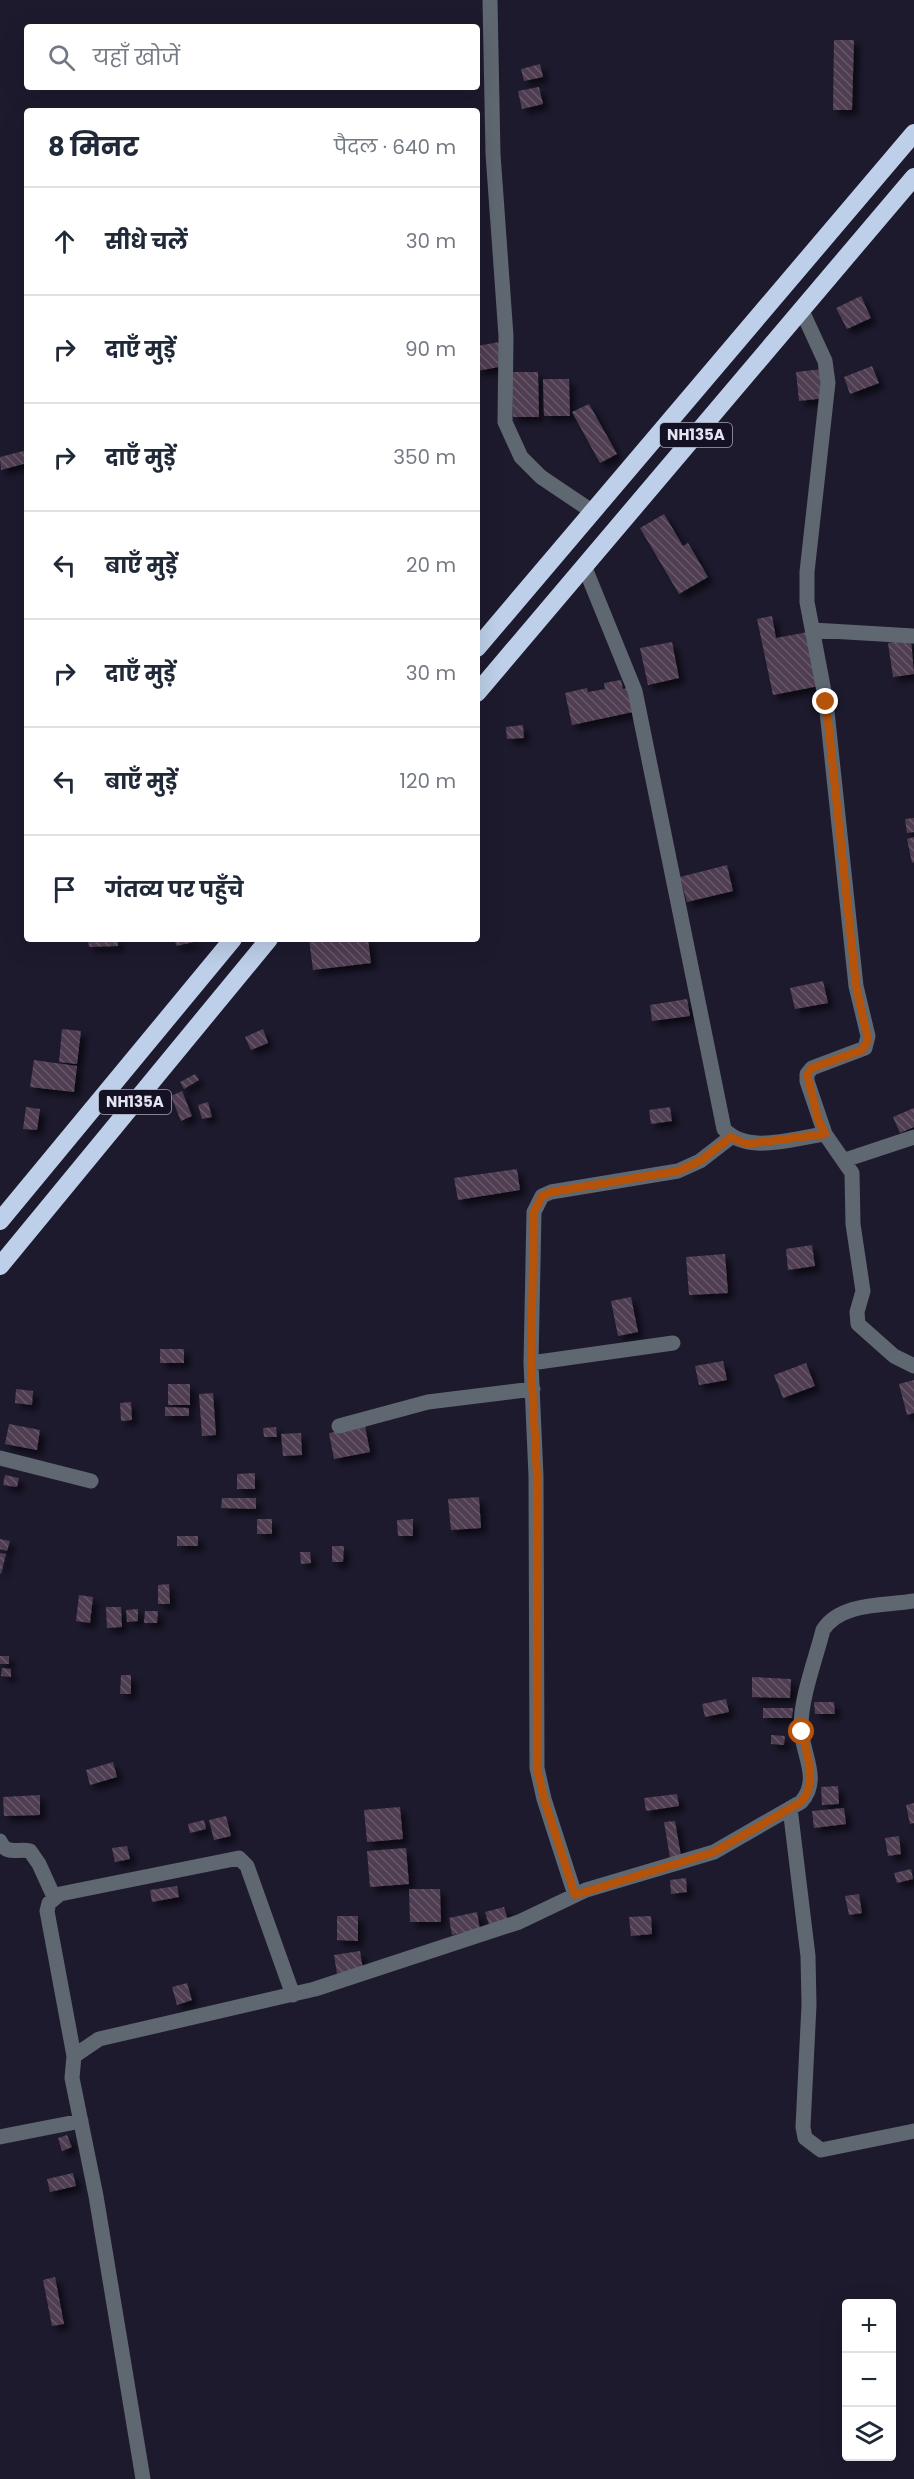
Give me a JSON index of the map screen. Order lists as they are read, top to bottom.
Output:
{
  "streets": {
    "highway": ["NH135A"]
  },
  "page": {
    "search": "यहाँ खोजें",
    "heading": ["8 मिनट", "पैदल · 640 m"],
    "list": [
      ["सीधे चलें", "30 m"],
      ["दाएँ मुड़ें", "90 m"],
      ["दाएँ मुड़ें", "350 m"],
      ["बाएँ मुड़ें", "20 m"],
      ["दाएँ मुड़ें", "30 m"],
      ["बाएँ मुड़ें", "120 m"],
      "गंतव्य पर पहुँचे"
    ],
    "map_buttons": ["+", "−"]
  }
}
